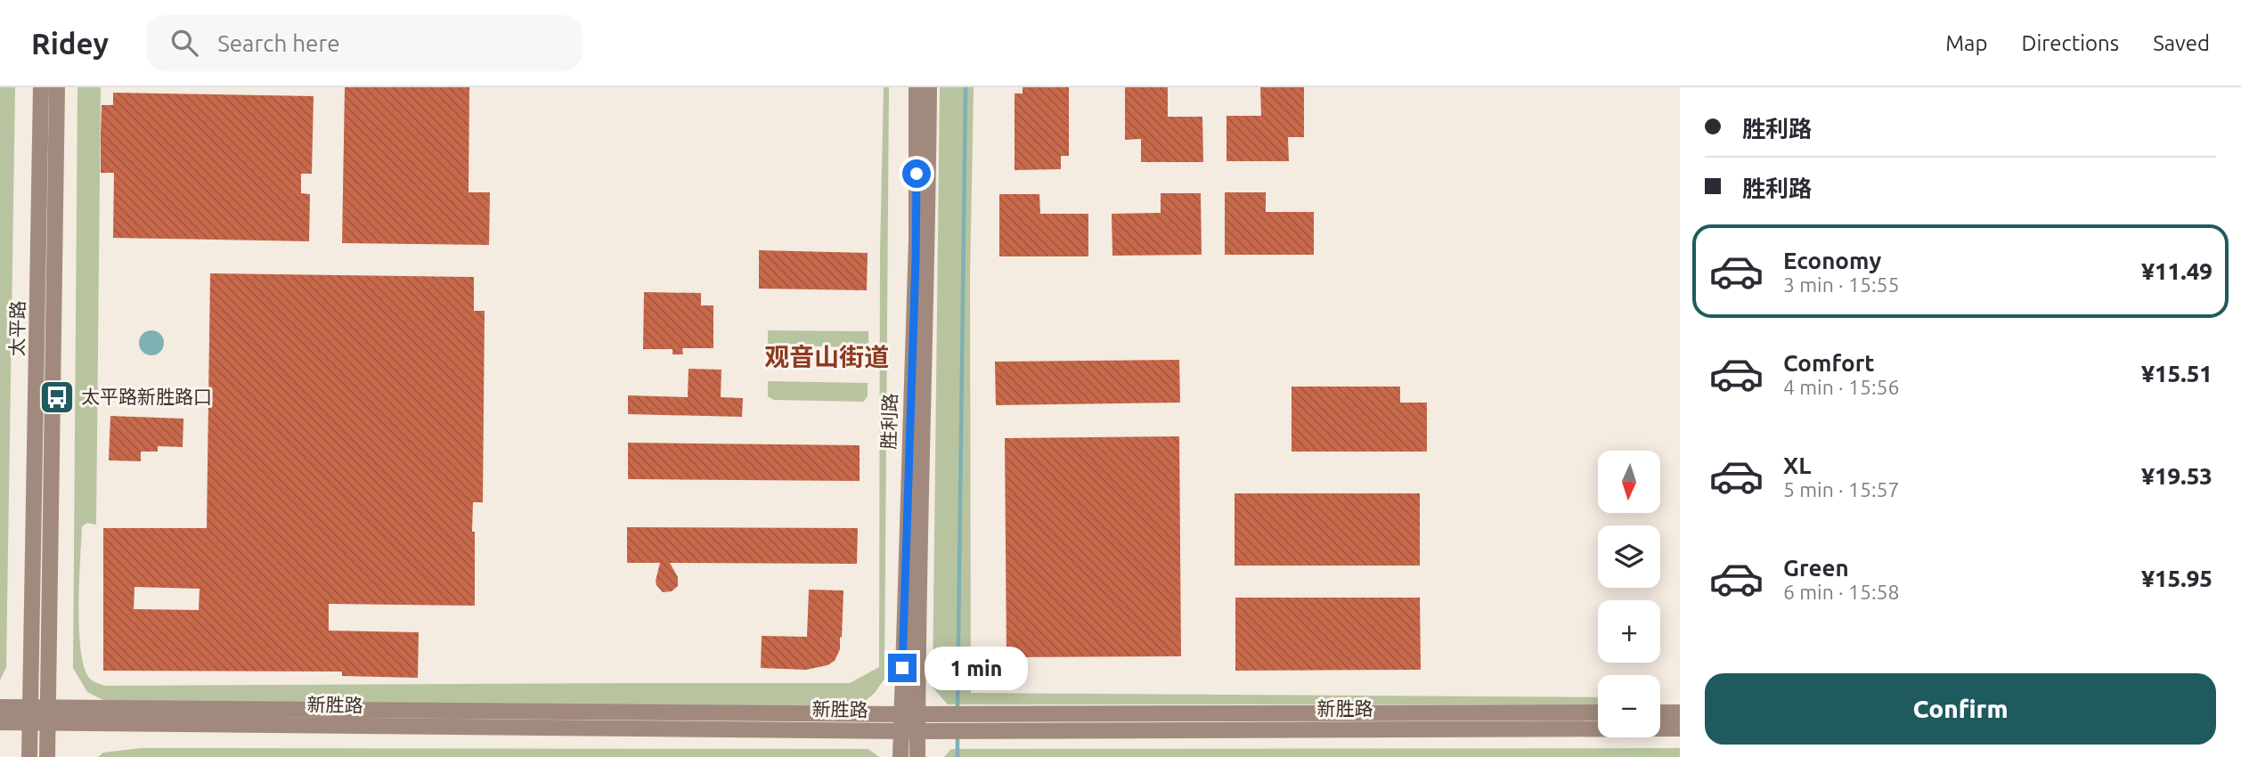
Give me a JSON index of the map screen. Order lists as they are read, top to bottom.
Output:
{
  "streets": {
    "street": ["太平路", "胜利路", "新胜路"]
  },
  "crossings": [
    ["太平路", "新胜路"],
    ["胜利路", "新胜路"]
  ],
  "districts": ["观音山街道"],
  "places": {
    "bus stop": ["太平路新胜路口"]
  },
  "north": "bottom",
  "page": {
    "header": "Ridey",
    "search": "Search here",
    "nav": ["Map", "Directions", "Saved"],
    "banner": ["胜利路", "胜利路"],
    "list": [
      {
        "name": "Economy",
        "note": "3 min · 15:55",
        "value": "¥11.49"
      },
      {
        "name": "Comfort",
        "note": "4 min · 15:56",
        "value": "¥15.51"
      },
      {
        "name": "XL",
        "note": "5 min · 15:57",
        "value": "¥19.53"
      },
      {
        "name": "Green",
        "note": "6 min · 15:58",
        "value": "¥15.95"
      }
    ],
    "map_buttons": ["+", "−"],
    "bubble": "1 min",
    "buttons": "Confirm"
  }
}
